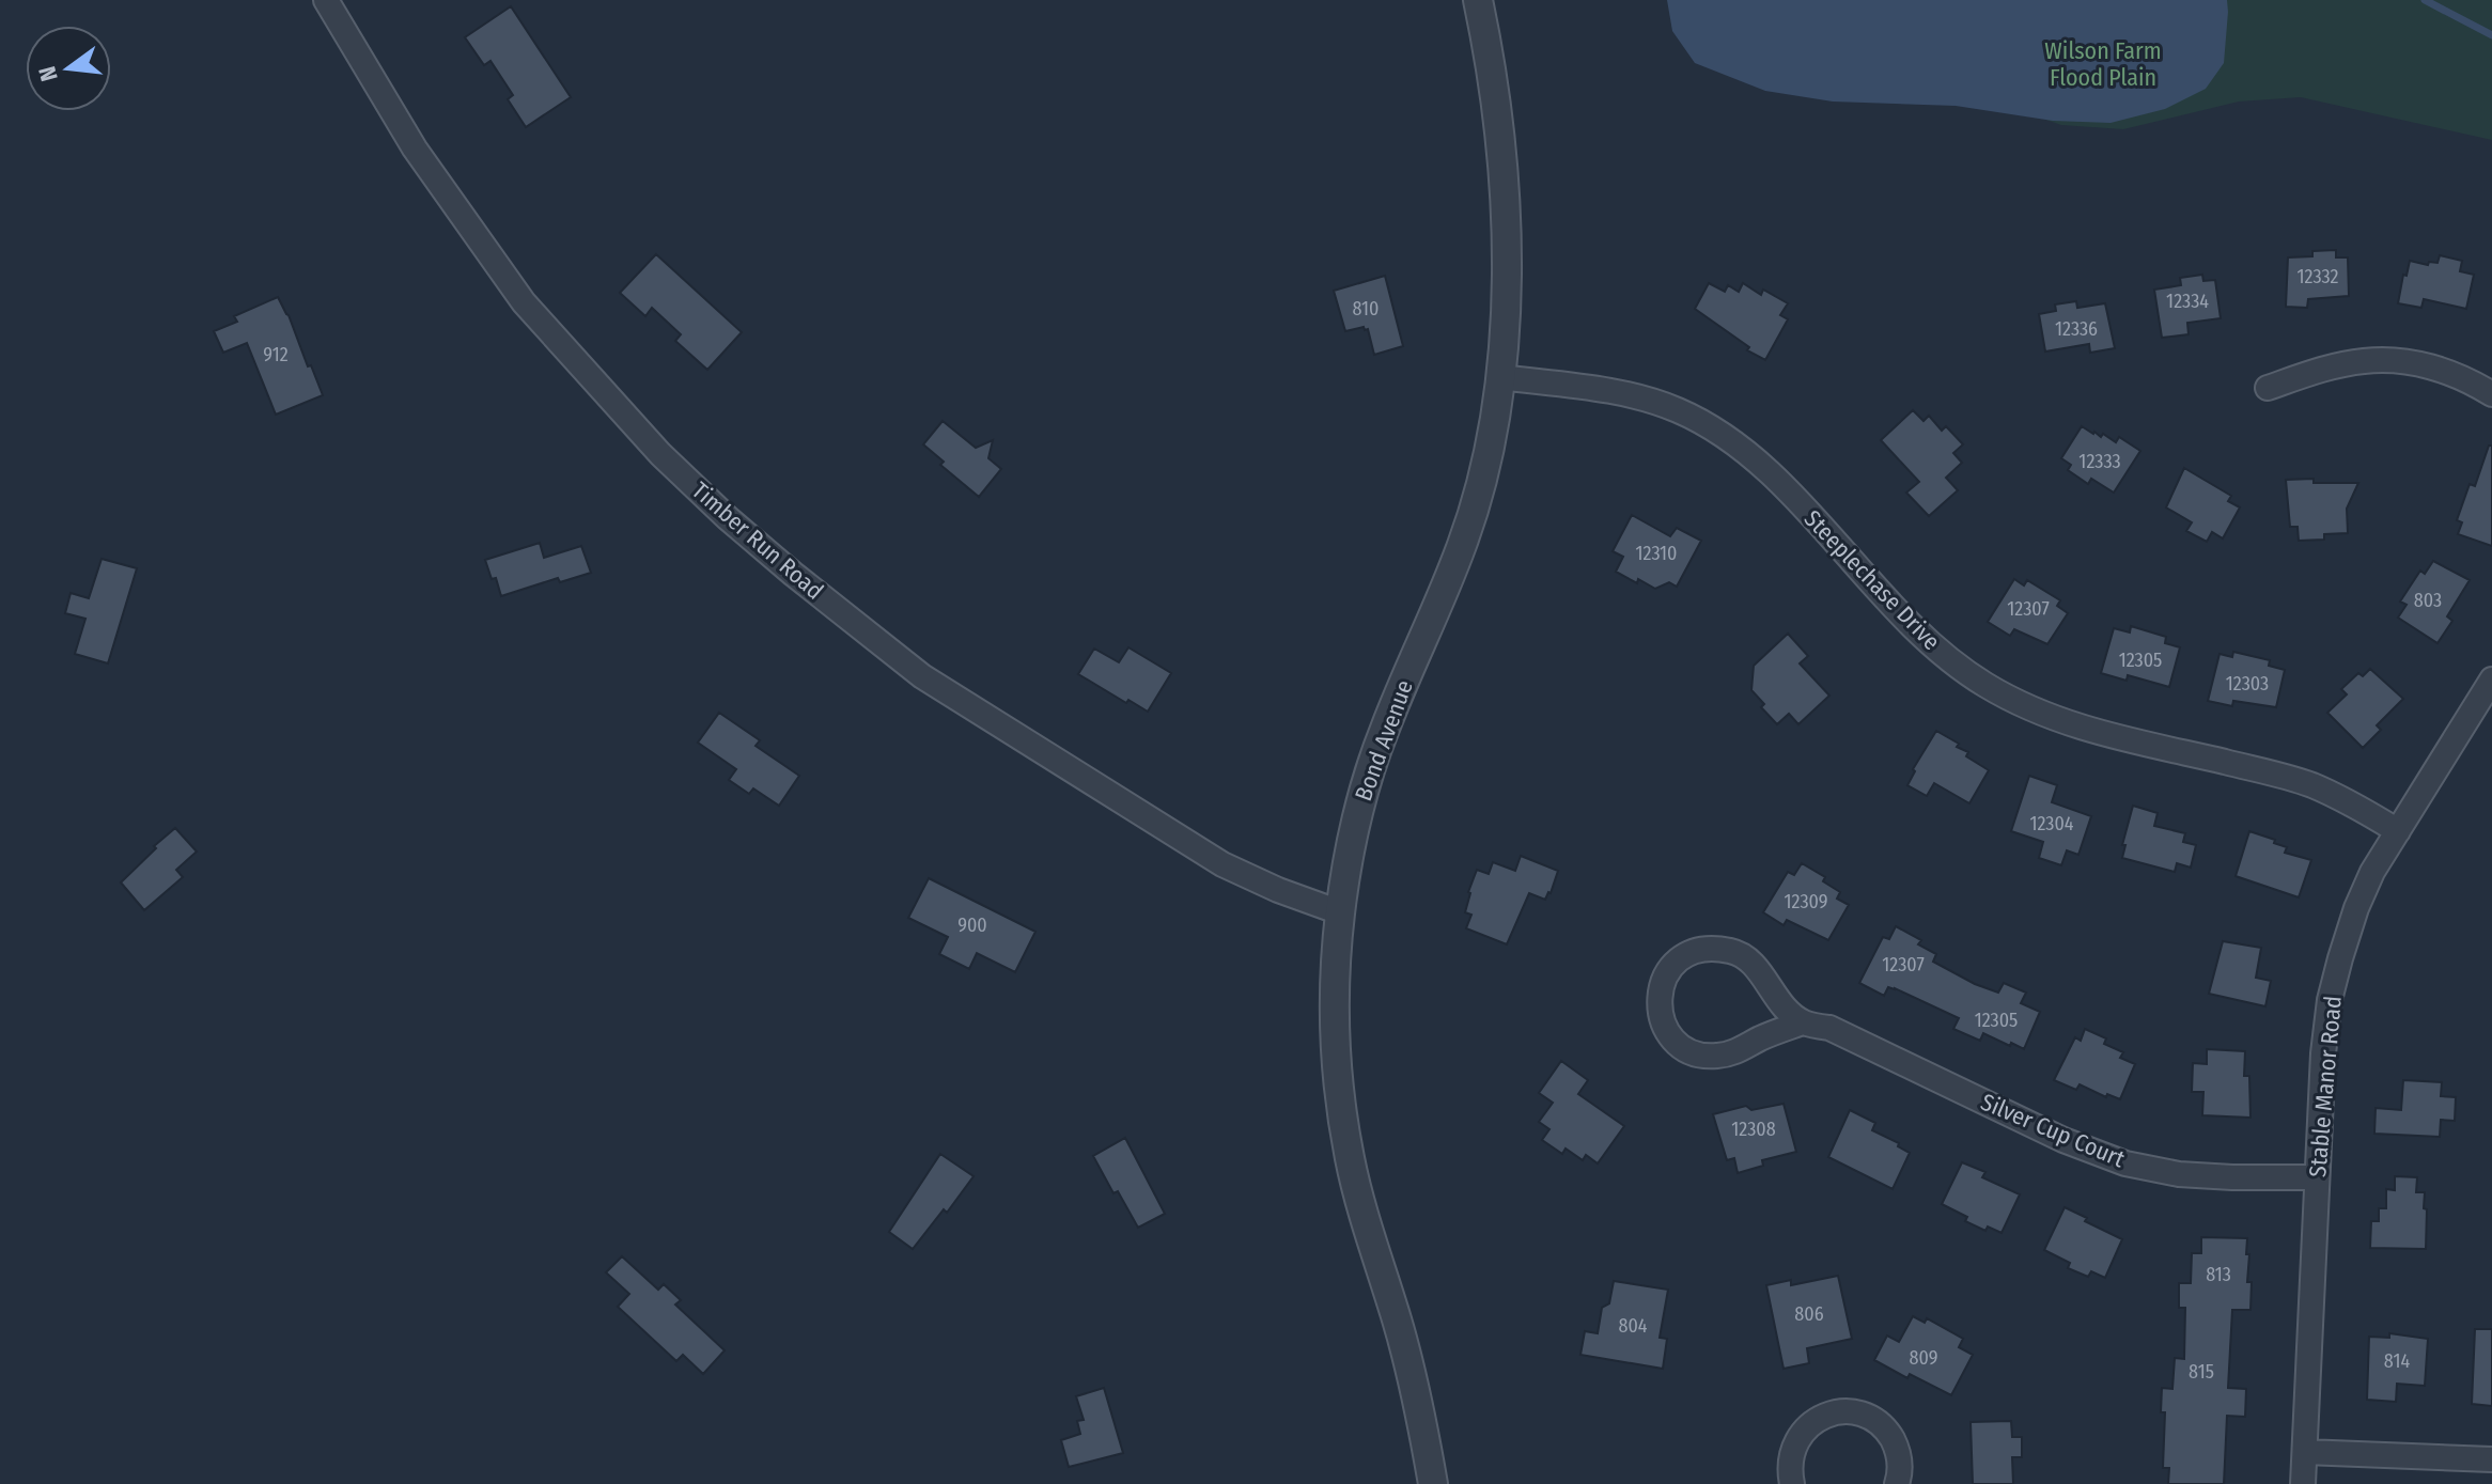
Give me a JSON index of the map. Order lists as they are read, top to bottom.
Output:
{
  "streets": {
    "street": [
      "Timber Run Road",
      "Steeplechase Drive",
      "Bond Avenue",
      "Stable Manor Road",
      "Silver Cup Court"
    ]
  },
  "crossings": [
    ["Timber Run Road", "Bond Avenue"],
    ["Steeplechase Drive", "Bond Avenue"],
    ["Steeplechase Drive", "Stable Manor Road"],
    ["Stable Manor Road", "Silver Cup Court"]
  ],
  "parks": ["Wilson Farm Flood Plain"],
  "house_numbers": [
    "12332",
    "12334",
    "810",
    "12336",
    "912",
    "12333",
    "12310",
    "803",
    "12307",
    "12305",
    "12303",
    "12304",
    "12309",
    "900",
    "12307",
    "12305",
    "12308",
    "813",
    "806",
    "804",
    "809",
    "814",
    "815"
  ],
  "north": "left"
}
